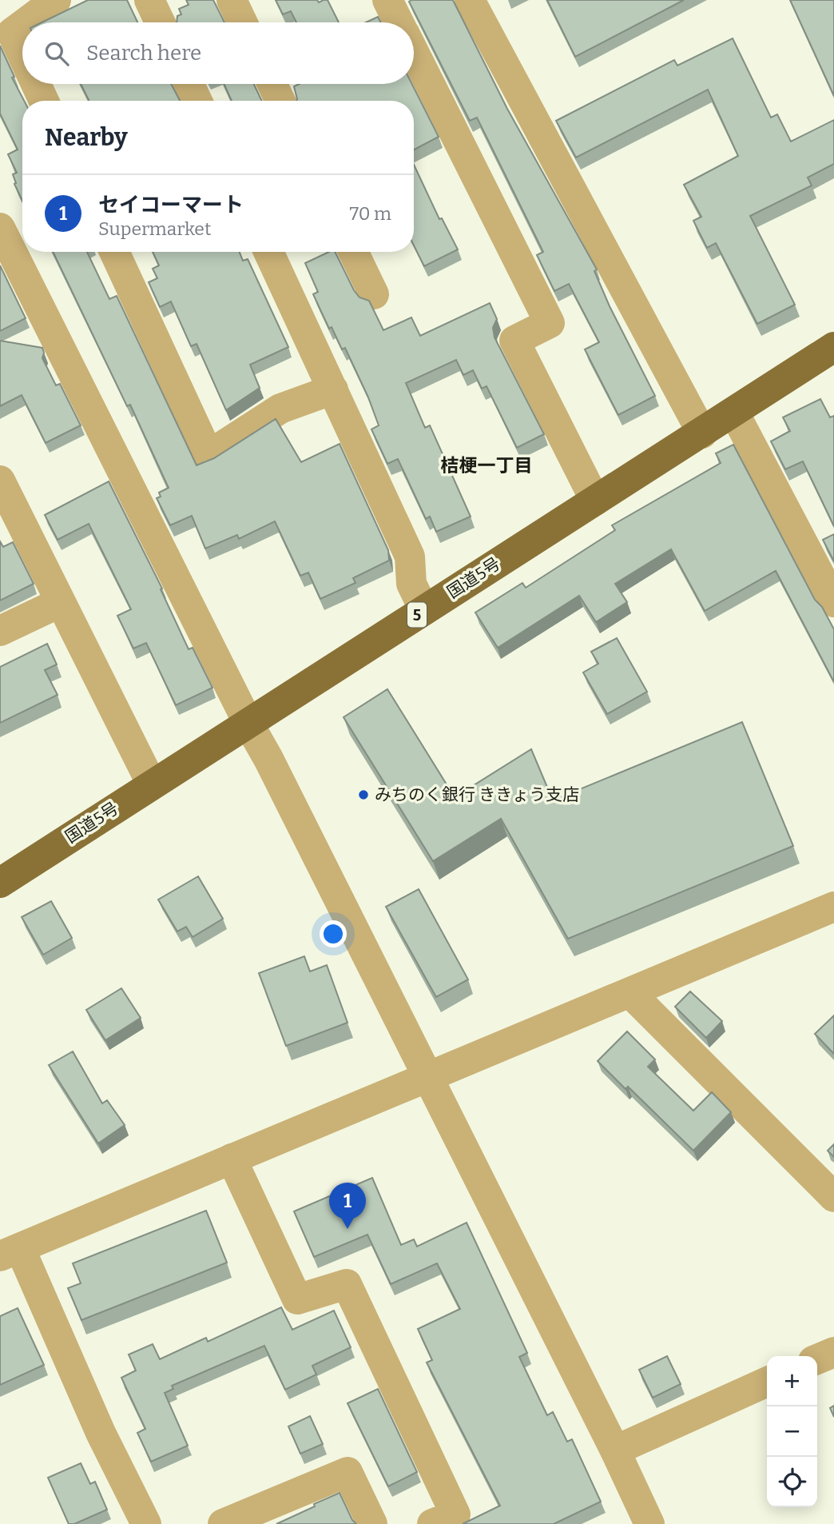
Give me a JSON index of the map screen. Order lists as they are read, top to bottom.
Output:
{
  "streets": {
    "highway": ["国道5号", "5"]
  },
  "districts": ["桔梗一丁目"],
  "places": ["みちのく銀行 ききょう支店"],
  "page": {
    "search": "Search here",
    "heading": "Nearby",
    "list": [
      {
        "mark": "1",
        "name": "セイコーマート",
        "note": "Supermarket",
        "value": "70 m"
      }
    ],
    "pins": "1",
    "map_buttons": ["+", "−"]
  }
}
